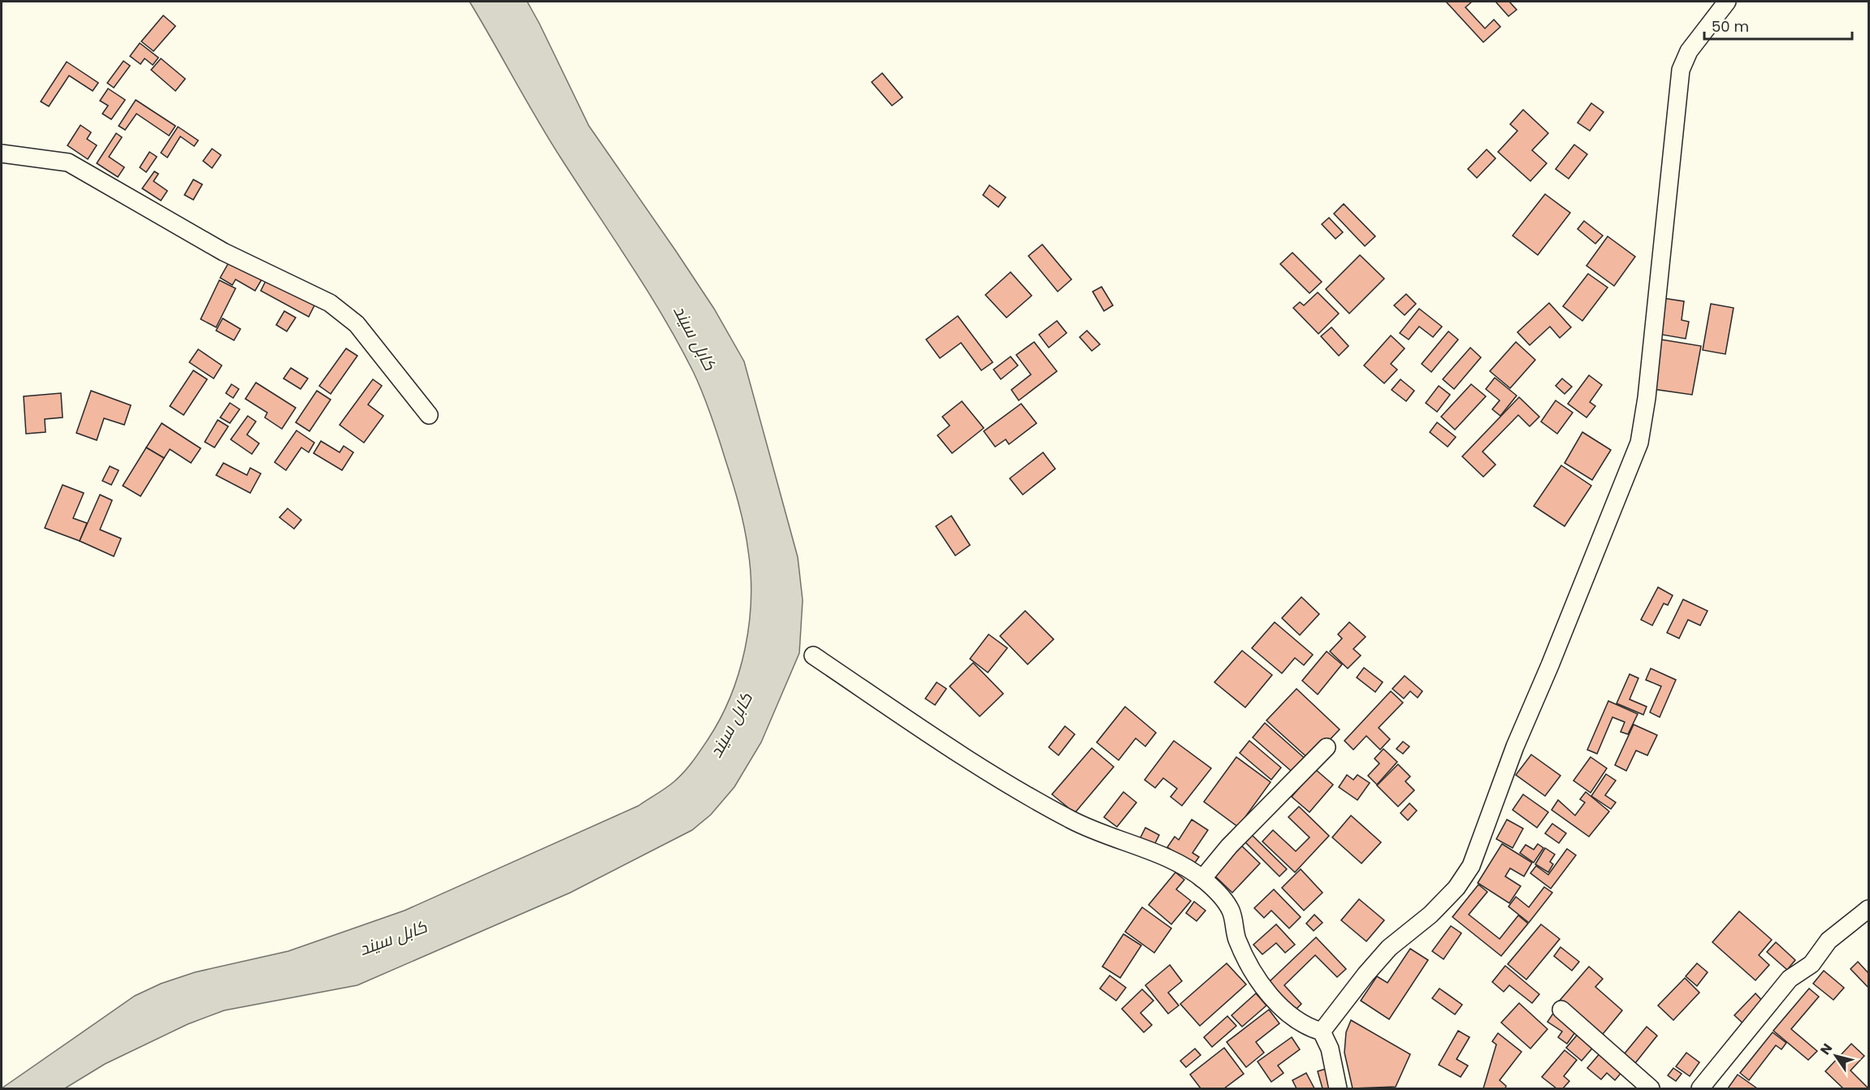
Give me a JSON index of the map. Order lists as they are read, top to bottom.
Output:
{
  "water": ["کابل سيند"],
  "scale_bar": "50 m",
  "north": "top left"
}
